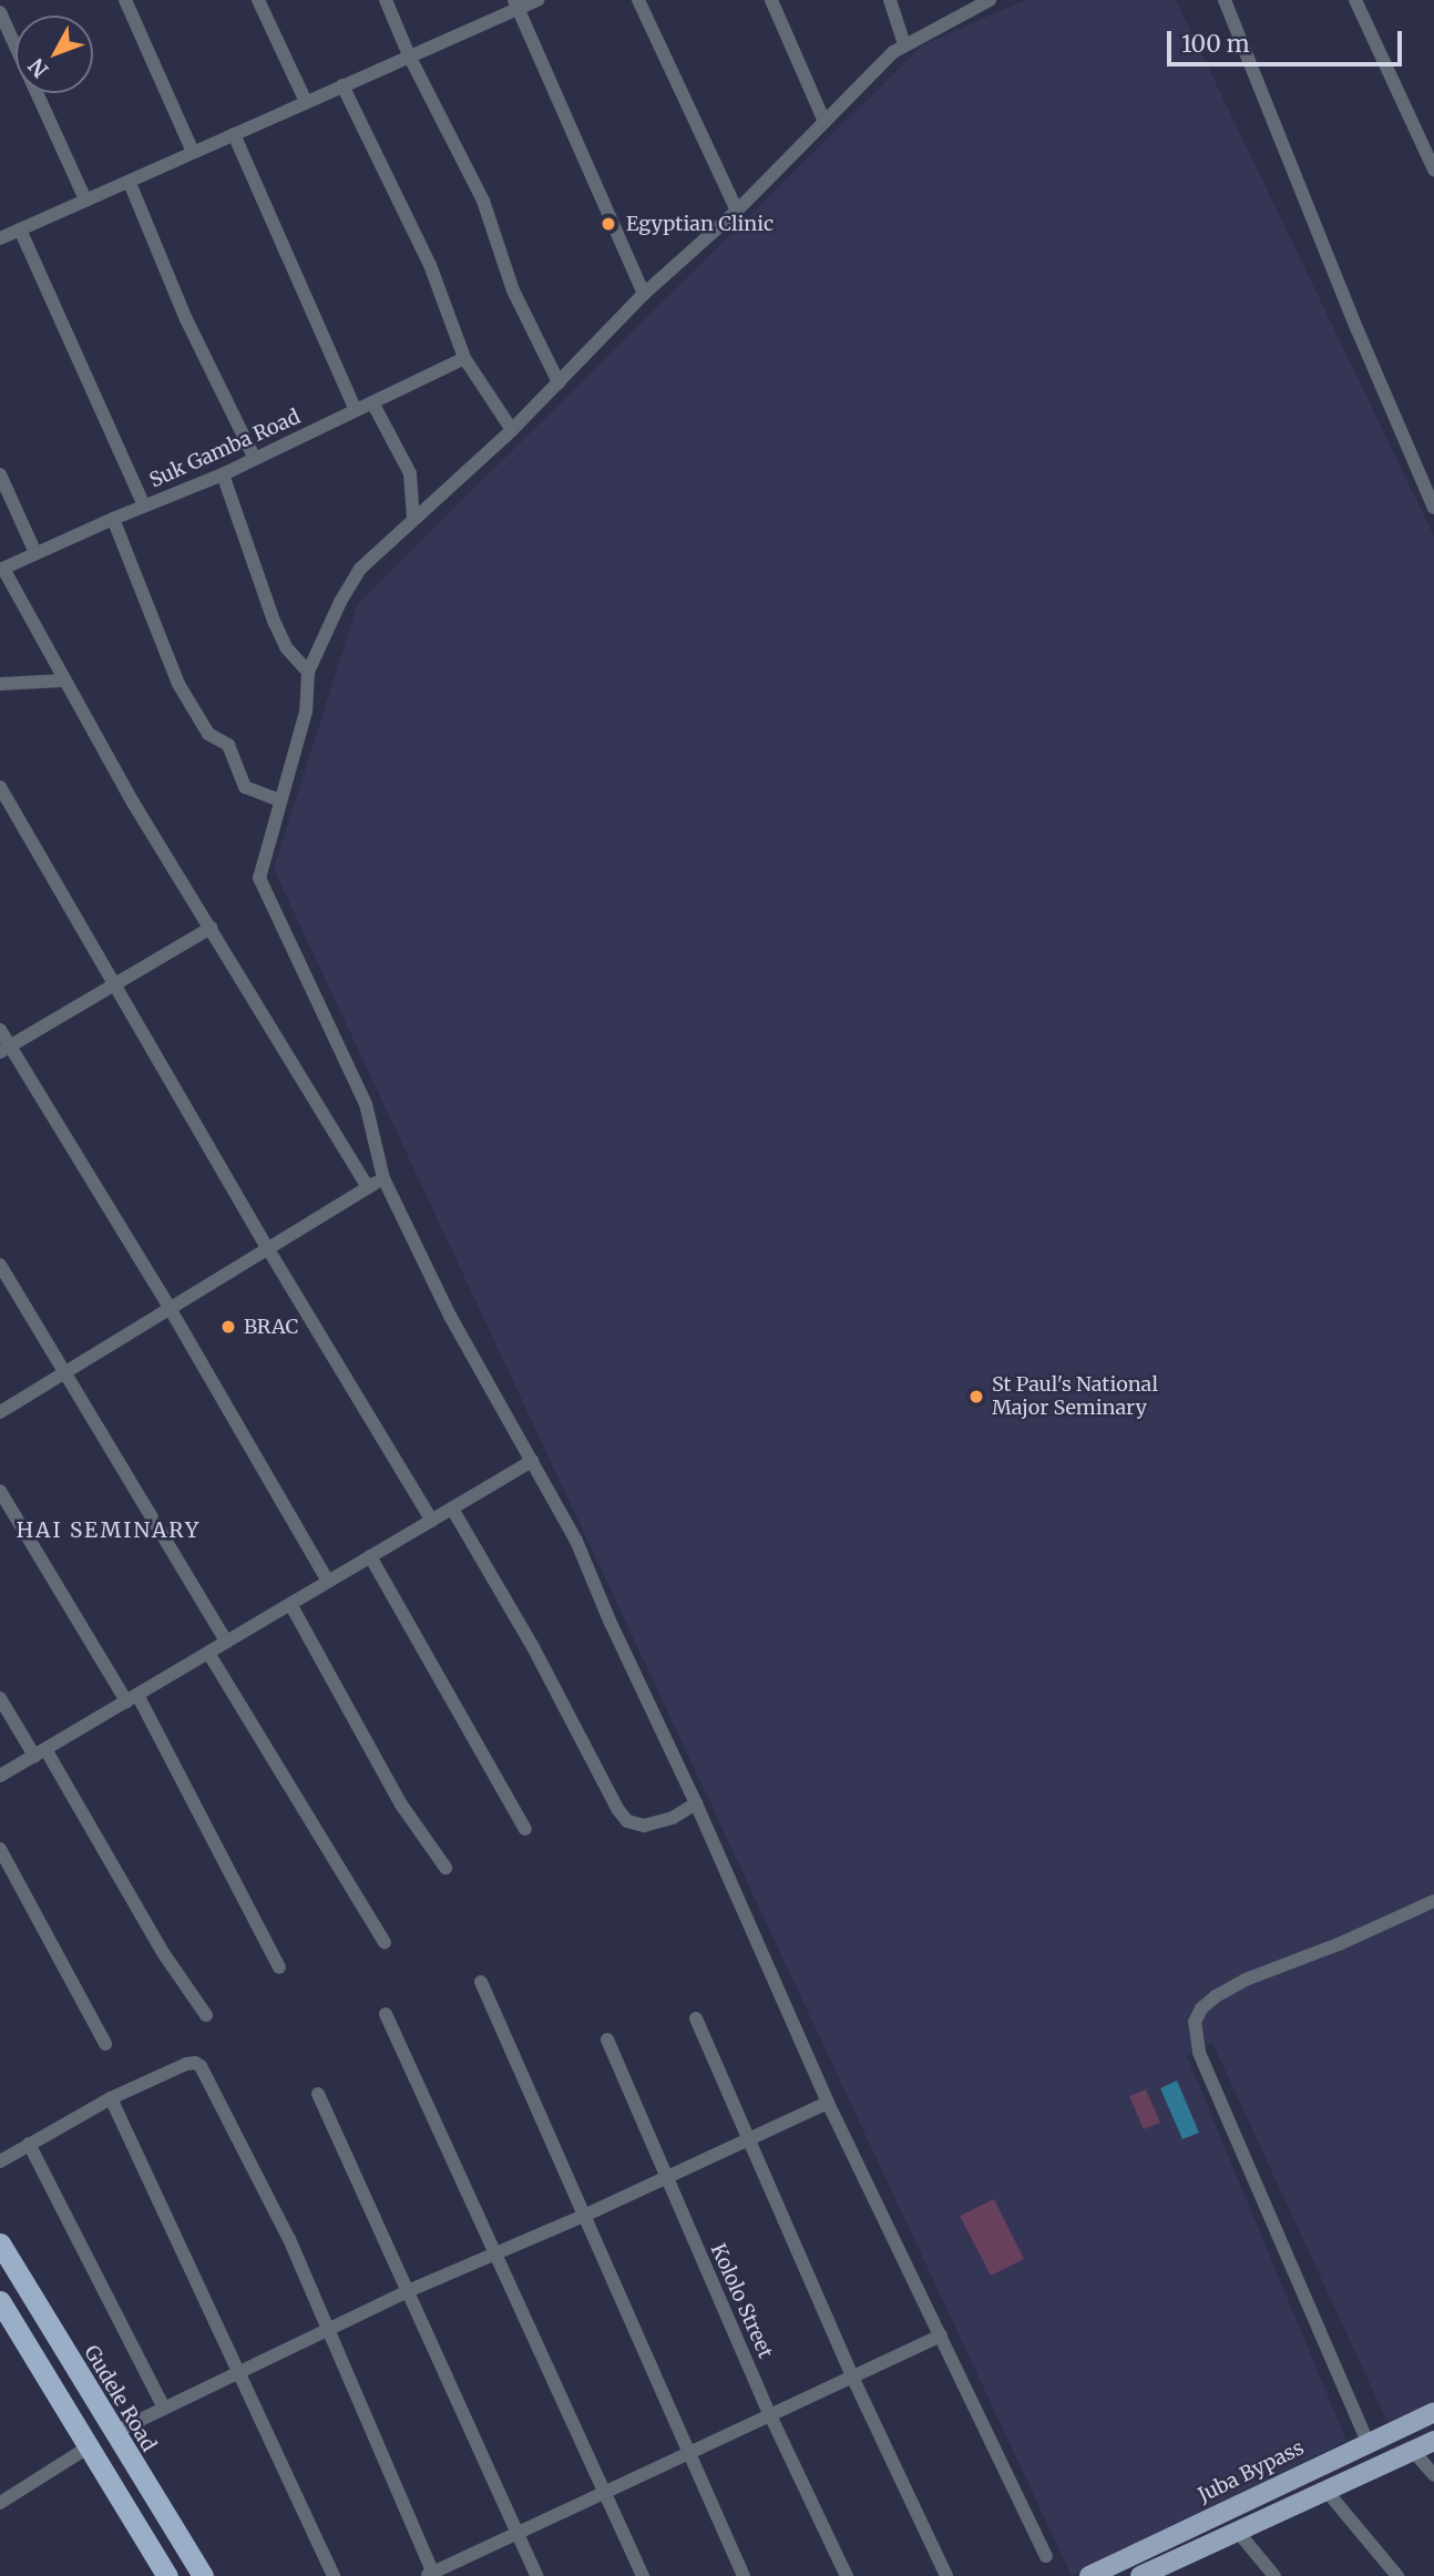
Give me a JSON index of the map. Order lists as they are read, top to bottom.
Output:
{
  "streets": {
    "highway": ["Gudele Road"],
    "main road": ["Juba Bypass"],
    "street": ["Suk Gamba Road", "Kololo Street"]
  },
  "districts": ["HAI SEMINARY"],
  "places": ["Egyptian Clinic", "BRAC", "St Paul's National Major Seminary"],
  "scale_bar": "100 m",
  "north": "bottom left"
}
